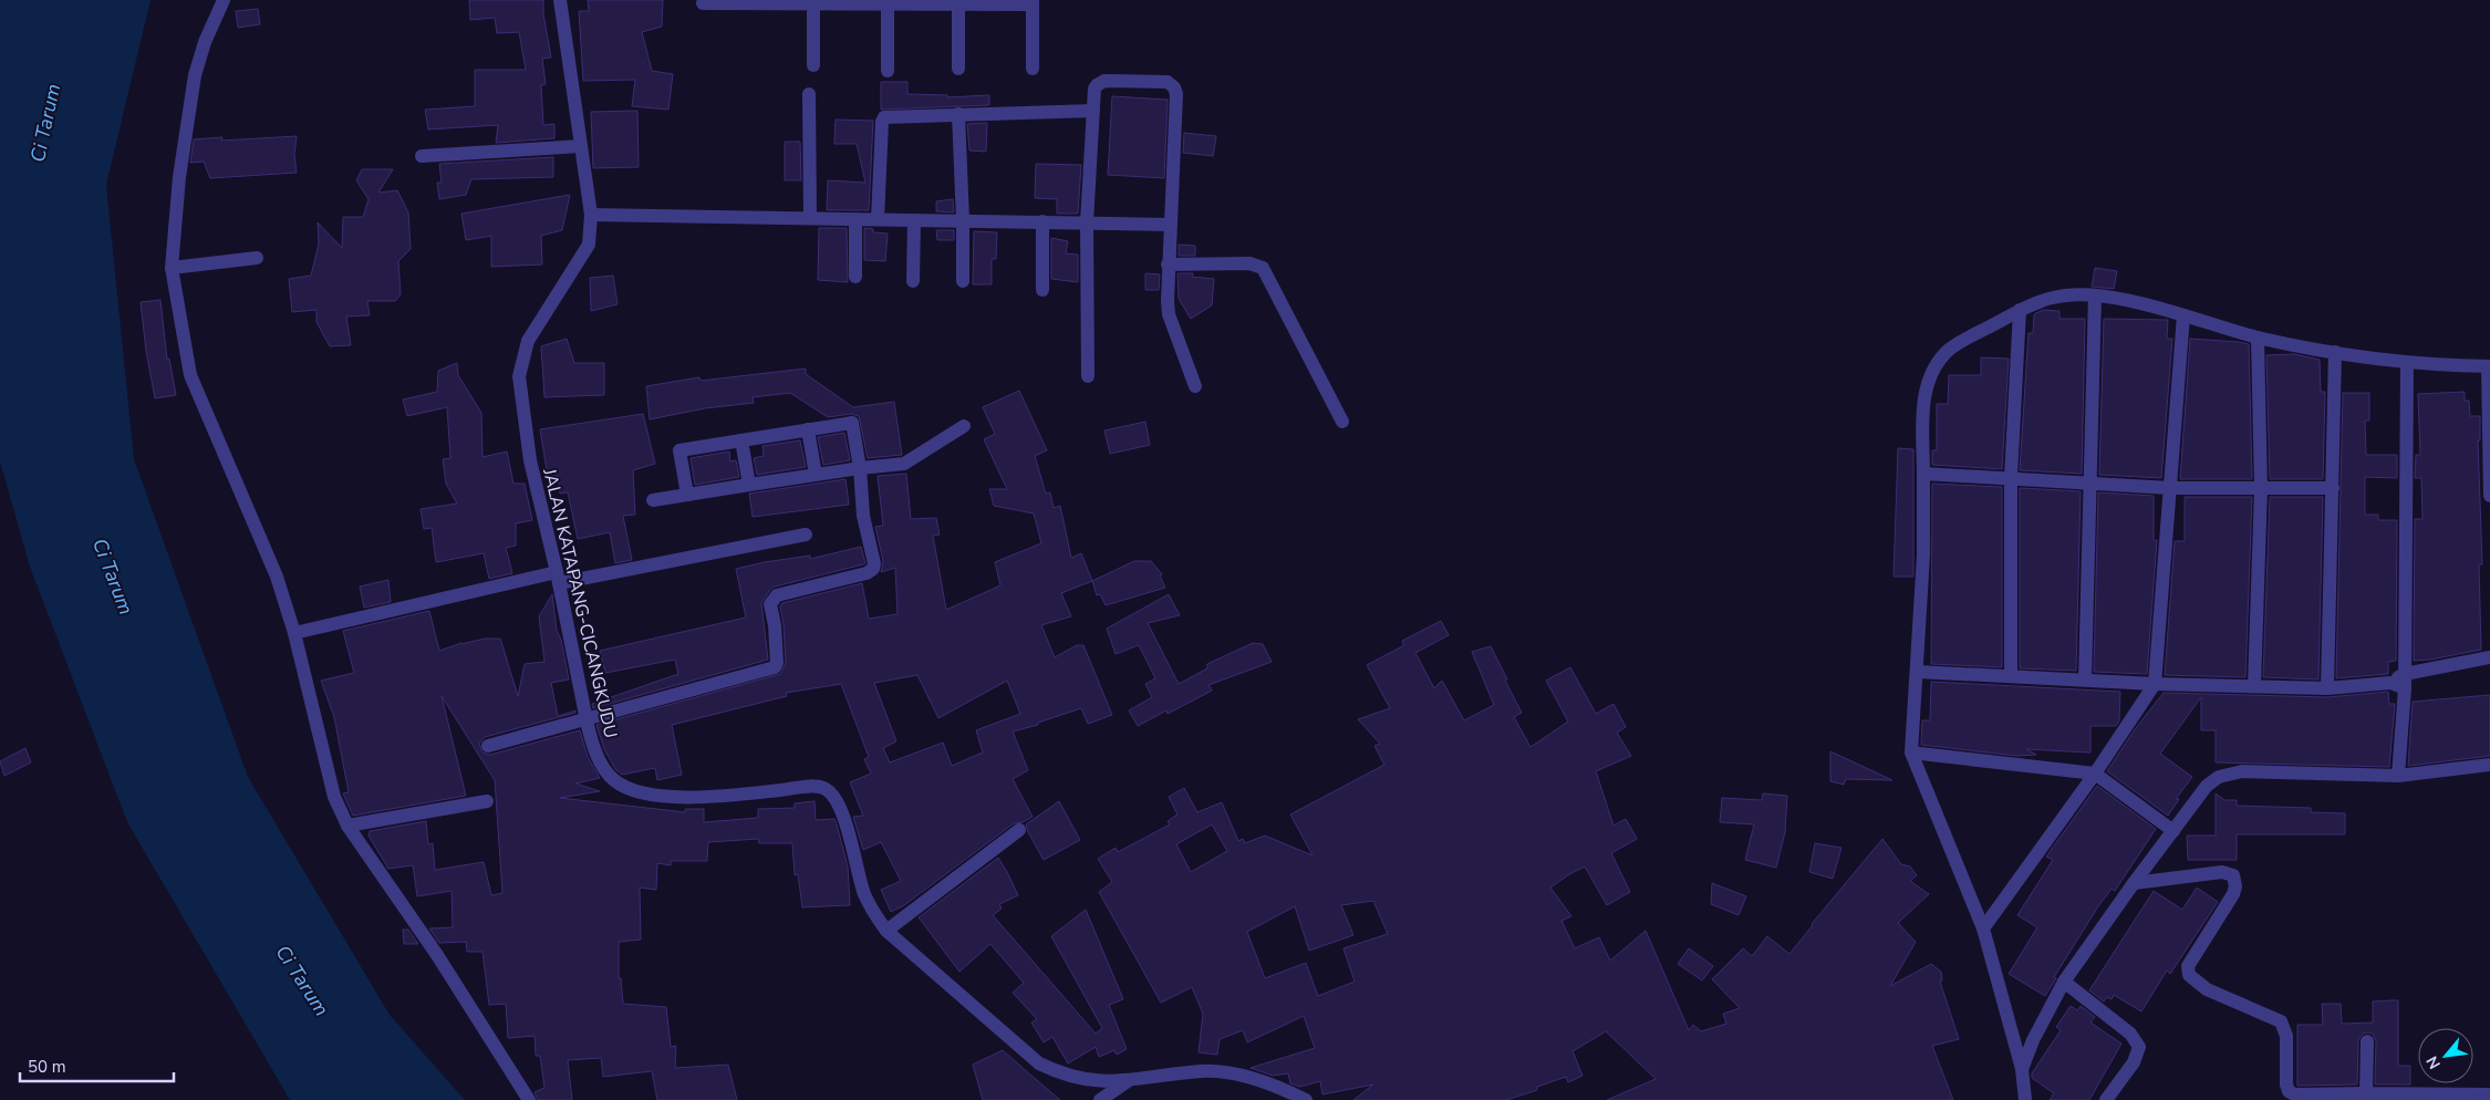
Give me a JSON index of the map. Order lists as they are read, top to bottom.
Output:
{
  "streets": {
    "street": ["JALAN KATAPANG-CICANGKUDU"]
  },
  "water": ["Ci Tarum"],
  "scale_bar": "50 m",
  "north": "bottom left"
}
